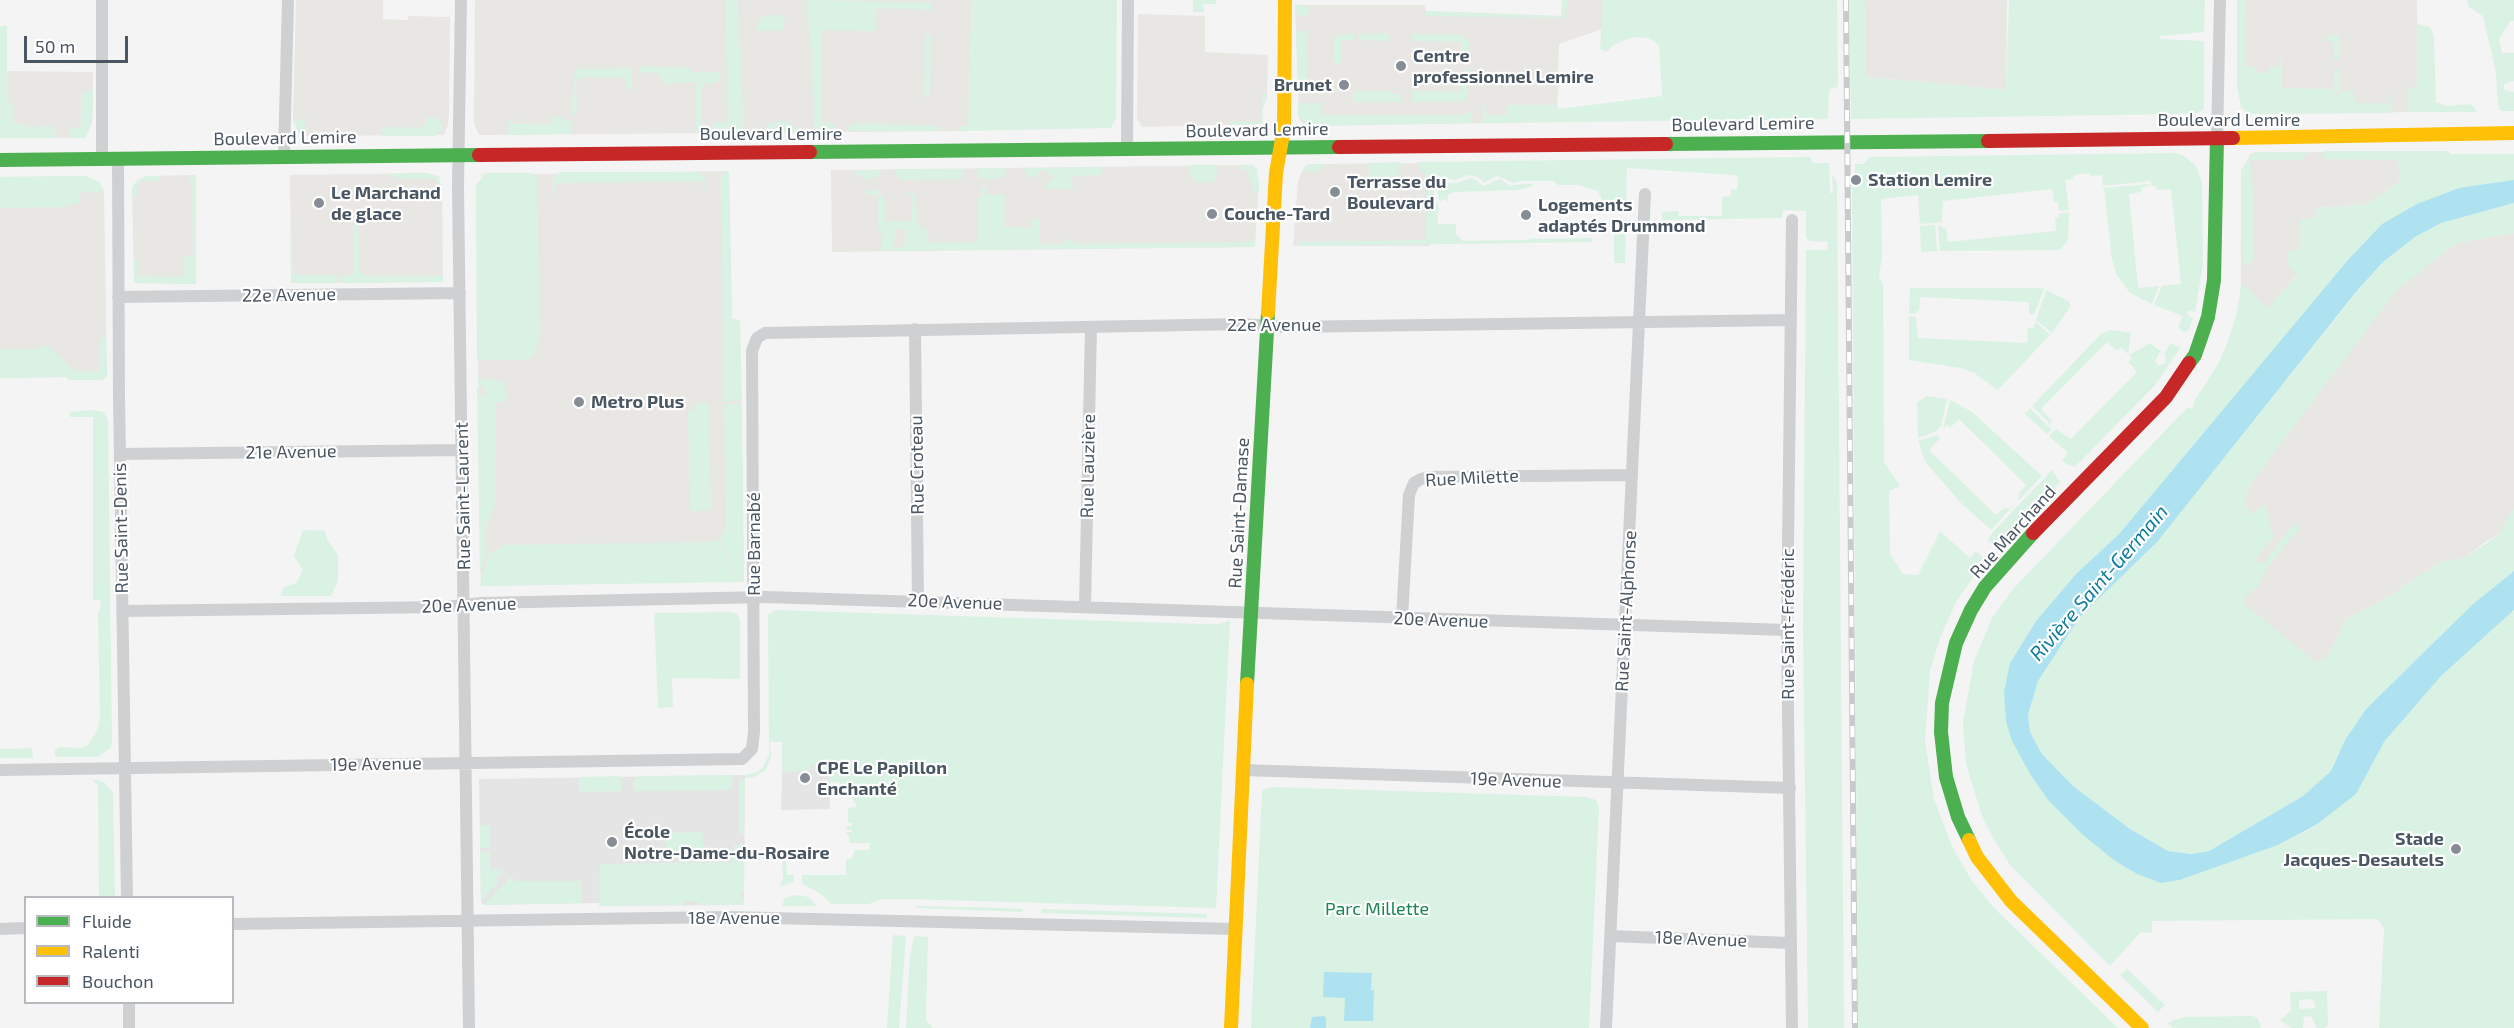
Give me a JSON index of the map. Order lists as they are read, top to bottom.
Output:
{
  "streets": {
    "main road": ["Boulevard Lemire", "Rue Saint-Damase", "Rue Marchand"],
    "street": [
      "22e Avenue",
      "21e Avenue",
      "Rue Croteau",
      "Rue Lauzière",
      "Rue Milette",
      "Rue Saint-Laurent",
      "Rue Saint-Denis",
      "Rue Barnabé",
      "20e Avenue",
      "Rue Saint-Alphonse",
      "Rue Saint-Frédéric",
      "19e Avenue",
      "18e Avenue"
    ]
  },
  "crossings": [
    ["Boulevard Lemire", "Rue Saint-Laurent"],
    ["Boulevard Lemire", "Rue Saint-Damase"],
    ["Boulevard Lemire", "Rue Saint-Denis"],
    ["Boulevard Lemire", "Rue Marchand"],
    ["22e Avenue", "Rue Croteau"],
    ["22e Avenue", "Rue Lauzière"],
    ["22e Avenue", "Rue Saint-Laurent"],
    ["22e Avenue", "Rue Saint-Damase"],
    ["22e Avenue", "Rue Saint-Denis"],
    ["22e Avenue", "Rue Barnabé"],
    ["22e Avenue", "Rue Saint-Alphonse"],
    ["22e Avenue", "Rue Saint-Frédéric"],
    ["21e Avenue", "Rue Saint-Laurent"],
    ["21e Avenue", "Rue Saint-Denis"],
    ["Rue Croteau", "20e Avenue"],
    ["Rue Lauzière", "20e Avenue"],
    ["Rue Milette", "20e Avenue"],
    ["Rue Milette", "Rue Saint-Alphonse"],
    ["Rue Saint-Laurent", "20e Avenue"],
    ["Rue Saint-Laurent", "19e Avenue"],
    ["Rue Saint-Laurent", "18e Avenue"],
    ["Rue Saint-Damase", "20e Avenue"],
    ["Rue Saint-Damase", "19e Avenue"],
    ["Rue Saint-Damase", "18e Avenue"],
    ["Rue Saint-Denis", "20e Avenue"],
    ["Rue Saint-Denis", "19e Avenue"],
    ["Rue Barnabé", "20e Avenue"],
    ["Rue Barnabé", "19e Avenue"],
    ["20e Avenue", "Rue Saint-Alphonse"],
    ["20e Avenue", "Rue Saint-Frédéric"],
    ["Rue Saint-Alphonse", "19e Avenue"],
    ["Rue Saint-Alphonse", "18e Avenue"],
    ["Rue Saint-Frédéric", "19e Avenue"],
    ["Rue Saint-Frédéric", "18e Avenue"]
  ],
  "water": ["Rivière Saint-Germain"],
  "parks": ["Parc Millette"],
  "places": [
    "Centre professionnel Lemire",
    "Brunet",
    "Station Lemire",
    "Terrasse du Boulevard",
    "Le Marchand de glace",
    "Couche-Tard",
    "Logements adaptés Drummond",
    "Metro Plus",
    "CPE Le Papillon Enchanté",
    "École Notre-Dame-du-Rosaire",
    "Stade Jacques-Desautels"
  ],
  "legend": ["Fluide", "Ralenti", "Bouchon"],
  "scale_bar": "50 m"
}
